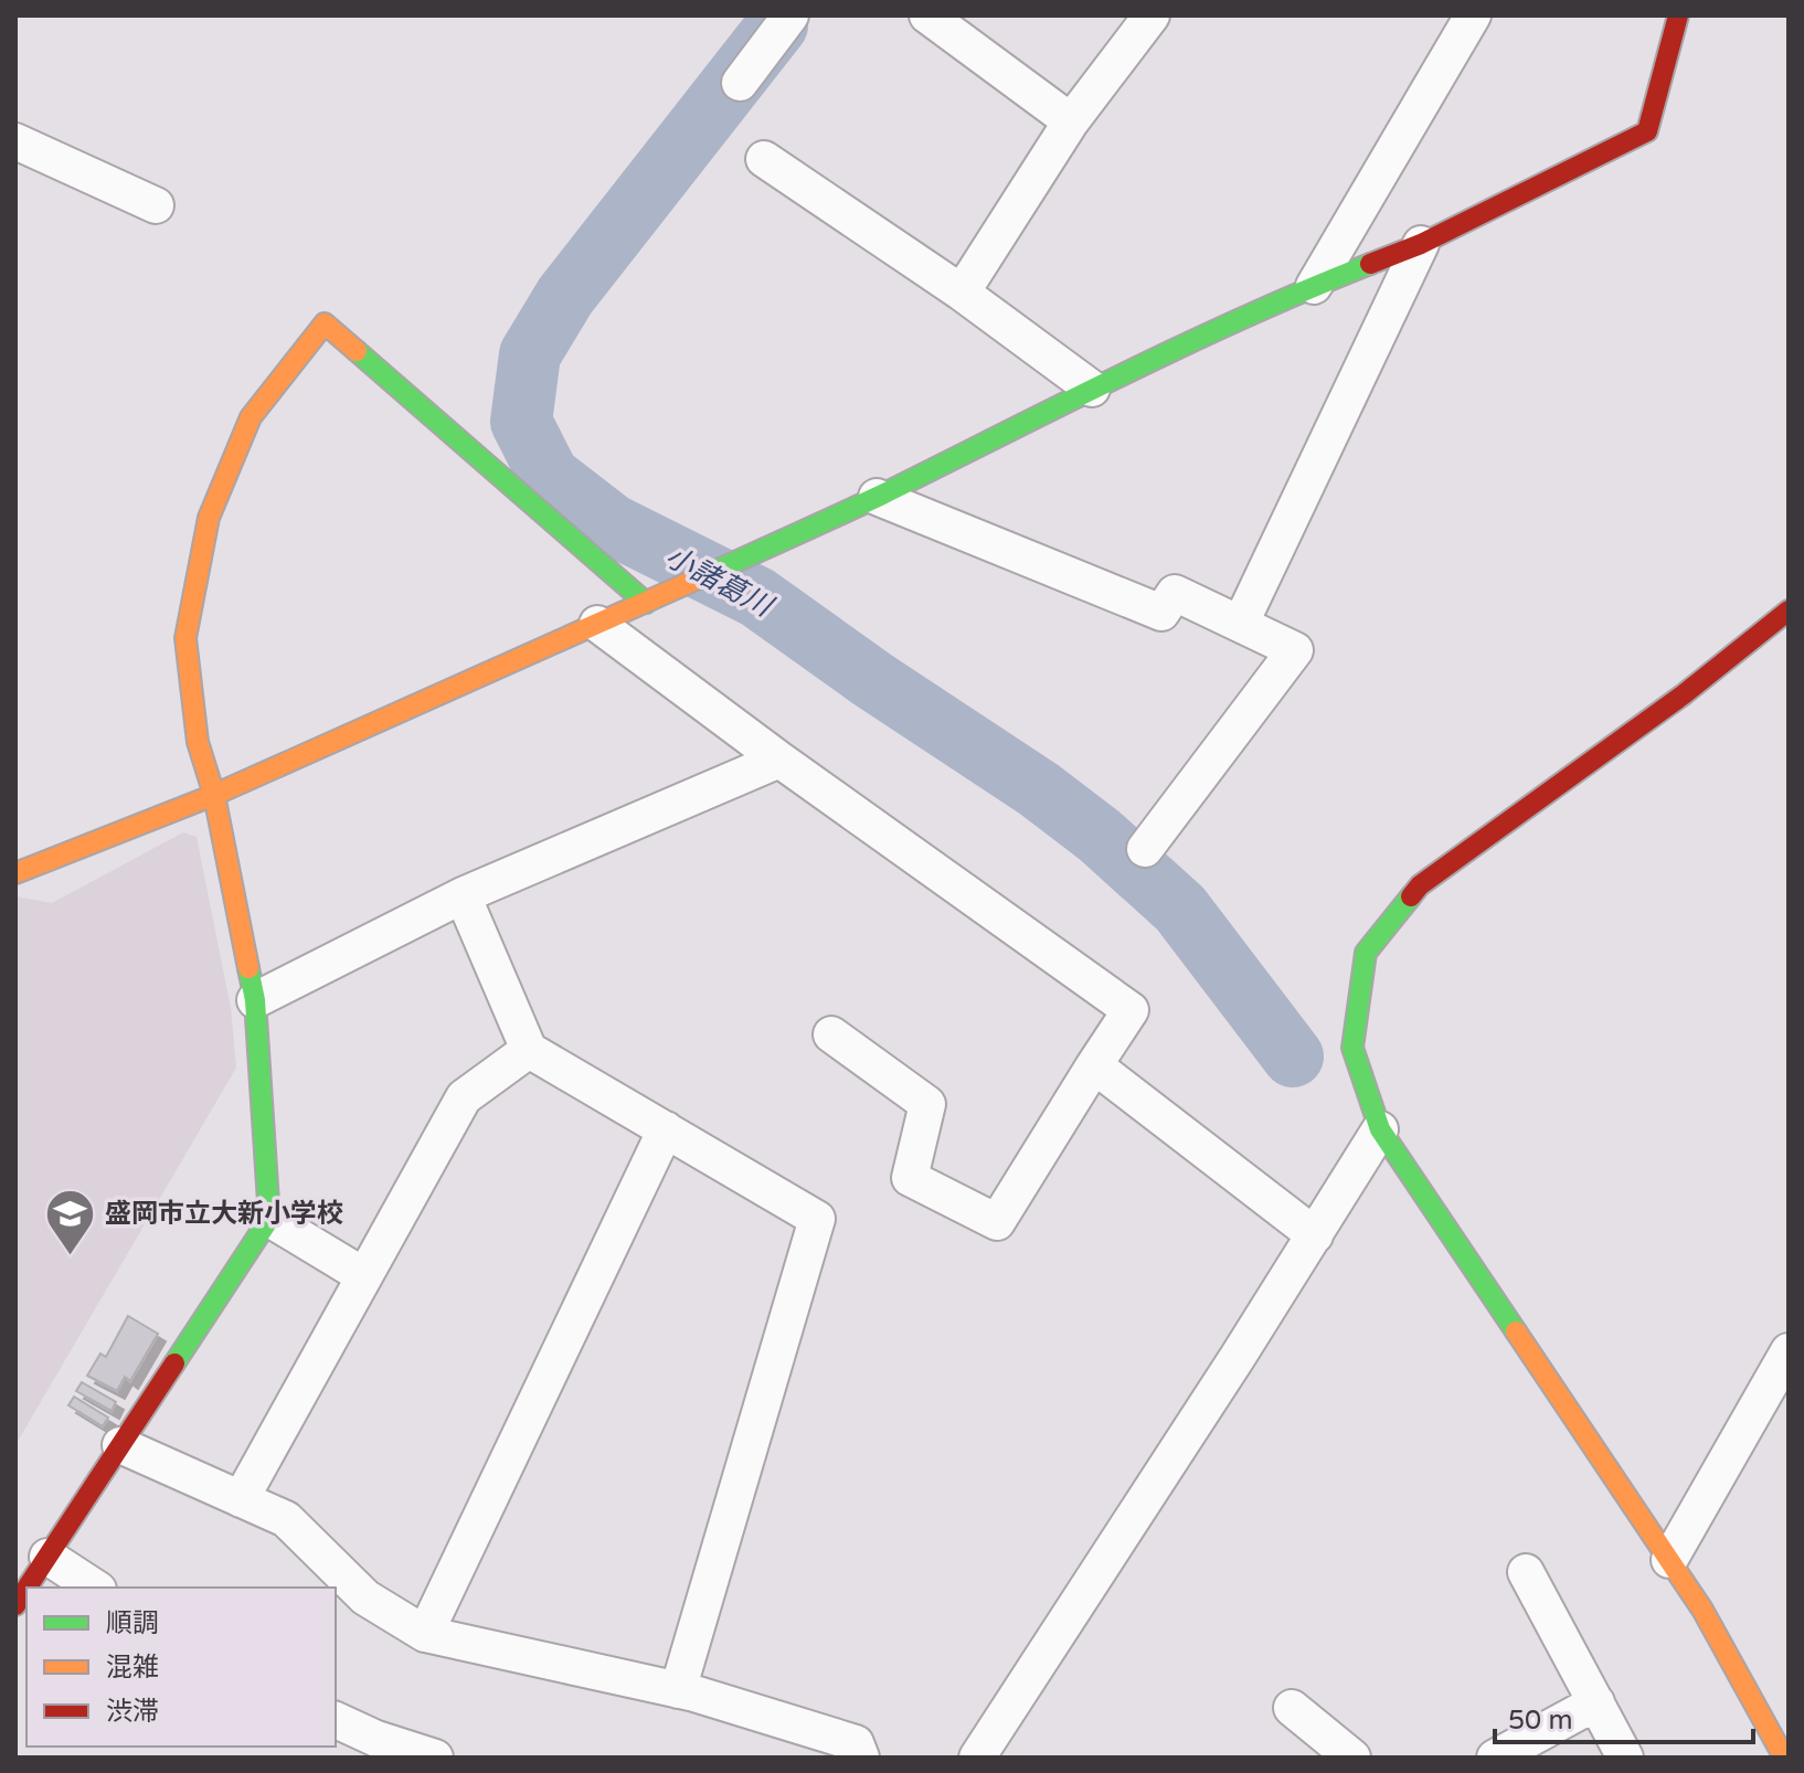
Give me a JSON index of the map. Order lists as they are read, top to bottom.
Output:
{
  "water": ["小諸葛川"],
  "places": {
    "school or university": ["盛岡市立大新小学校"]
  },
  "legend": ["順調", "混雑", "渋滞"],
  "scale_bar": "50 m"
}
